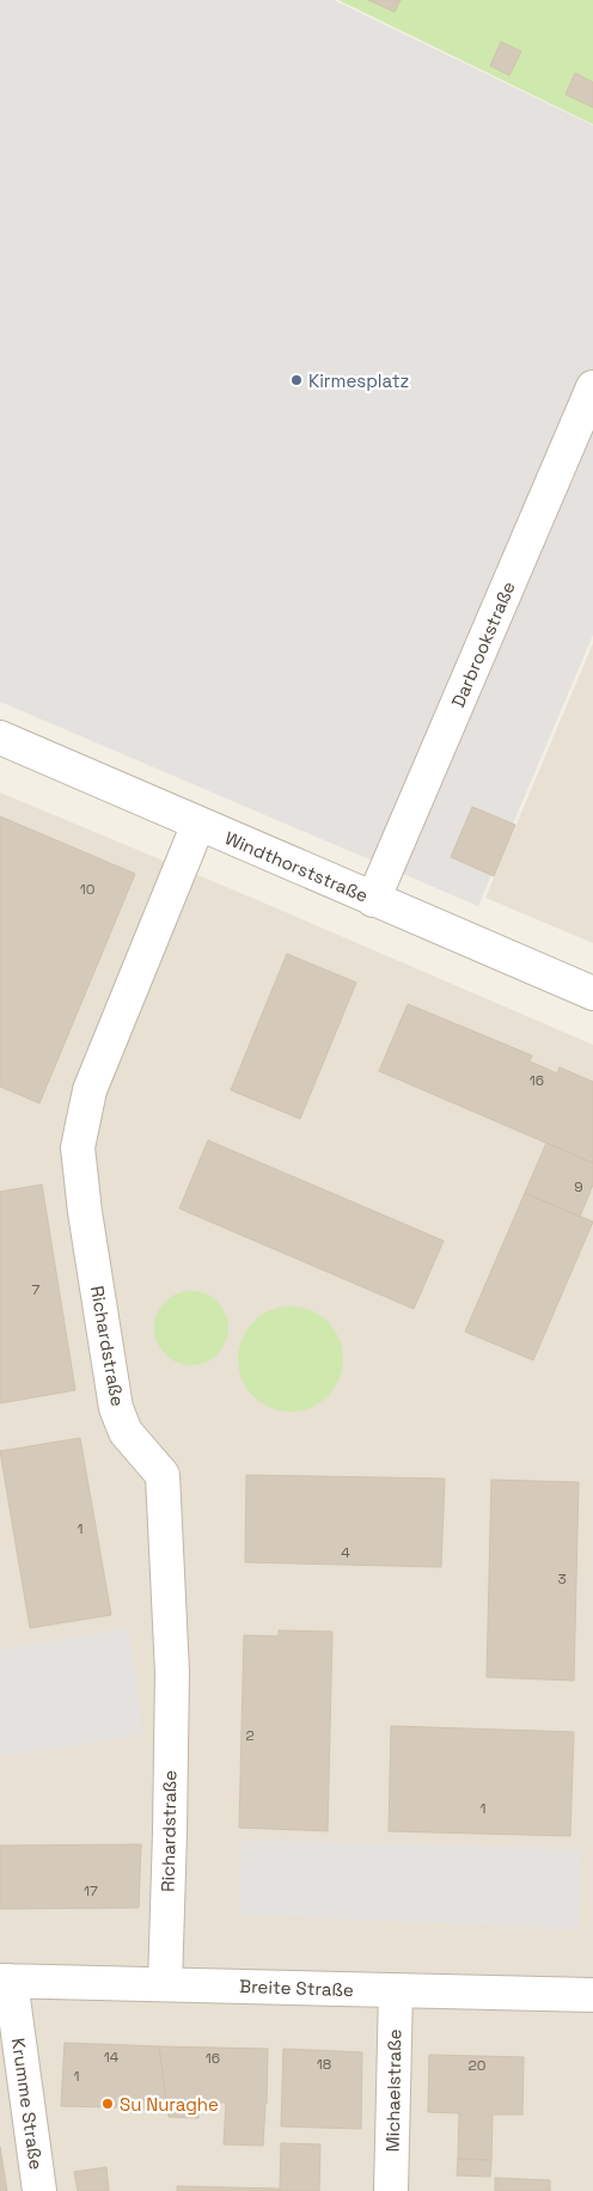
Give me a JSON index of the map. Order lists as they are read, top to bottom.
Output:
{
  "streets": {
    "street": [
      "Darbrookstraße",
      "Windthorststraße",
      "Richardstraße",
      "Breite Straße",
      "Michaelstraße",
      "Krumme Straße"
    ]
  },
  "crossings": [
    ["Darbrookstraße", "Windthorststraße"],
    ["Windthorststraße", "Richardstraße"],
    ["Richardstraße", "Breite Straße"],
    ["Breite Straße", "Michaelstraße"],
    ["Breite Straße", "Krumme Straße"]
  ],
  "places": ["Kirmesplatz", "Su Nuraghe"],
  "house_numbers": [
    "10",
    "16",
    "9",
    "7",
    "1",
    "4",
    "3",
    "2",
    "1",
    "17",
    "14",
    "16",
    "18",
    "20",
    "1"
  ]
}
